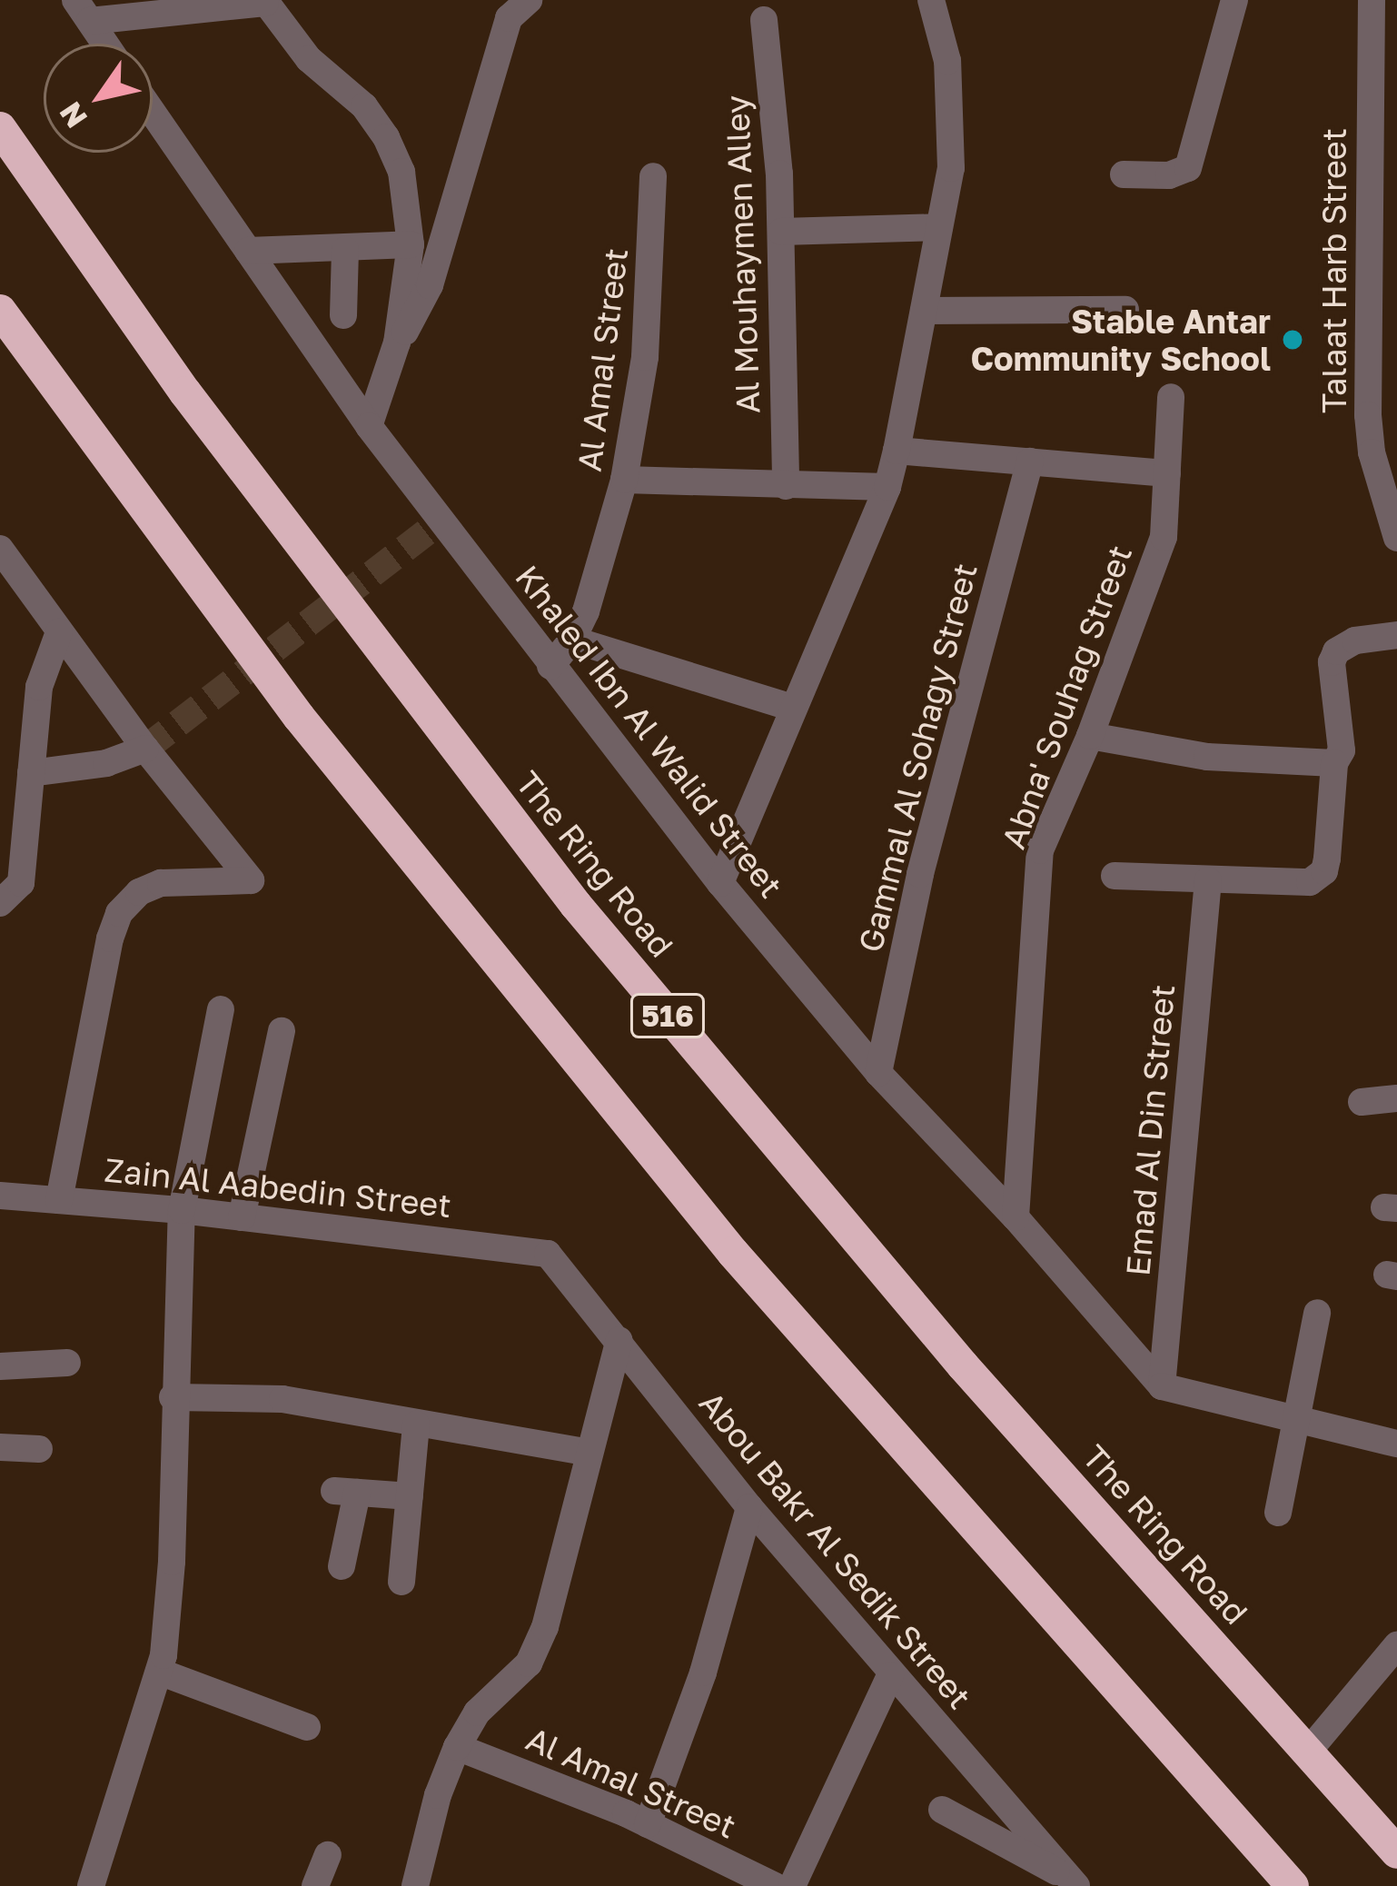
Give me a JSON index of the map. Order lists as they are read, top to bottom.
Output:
{
  "streets": {
    "highway": ["The Ring Road", "516"],
    "street": [
      "Al Mouhaymen Alley",
      "Talaat Harb Street",
      "Al Amal Street",
      "Abna' Souhag Street",
      "Khaled Ibn Al Walid Street",
      "Gammal Al Sohagy Street",
      "Emad Al Din Street",
      "Zain Al Aabedin Street",
      "Abou Bakr Al Sedik Street"
    ]
  },
  "crossings": [
    ["Al Amal Street", "Khaled Ibn Al Walid Street"],
    ["Abna' Souhag Street", "Khaled Ibn Al Walid Street"],
    ["Khaled Ibn Al Walid Street", "Gammal Al Sohagy Street"],
    ["Khaled Ibn Al Walid Street", "Emad Al Din Street"],
    ["Zain Al Aabedin Street", "Abou Bakr Al Sedik Street"]
  ],
  "places": ["Stable Antar Community School"],
  "north": "bottom left"
}
